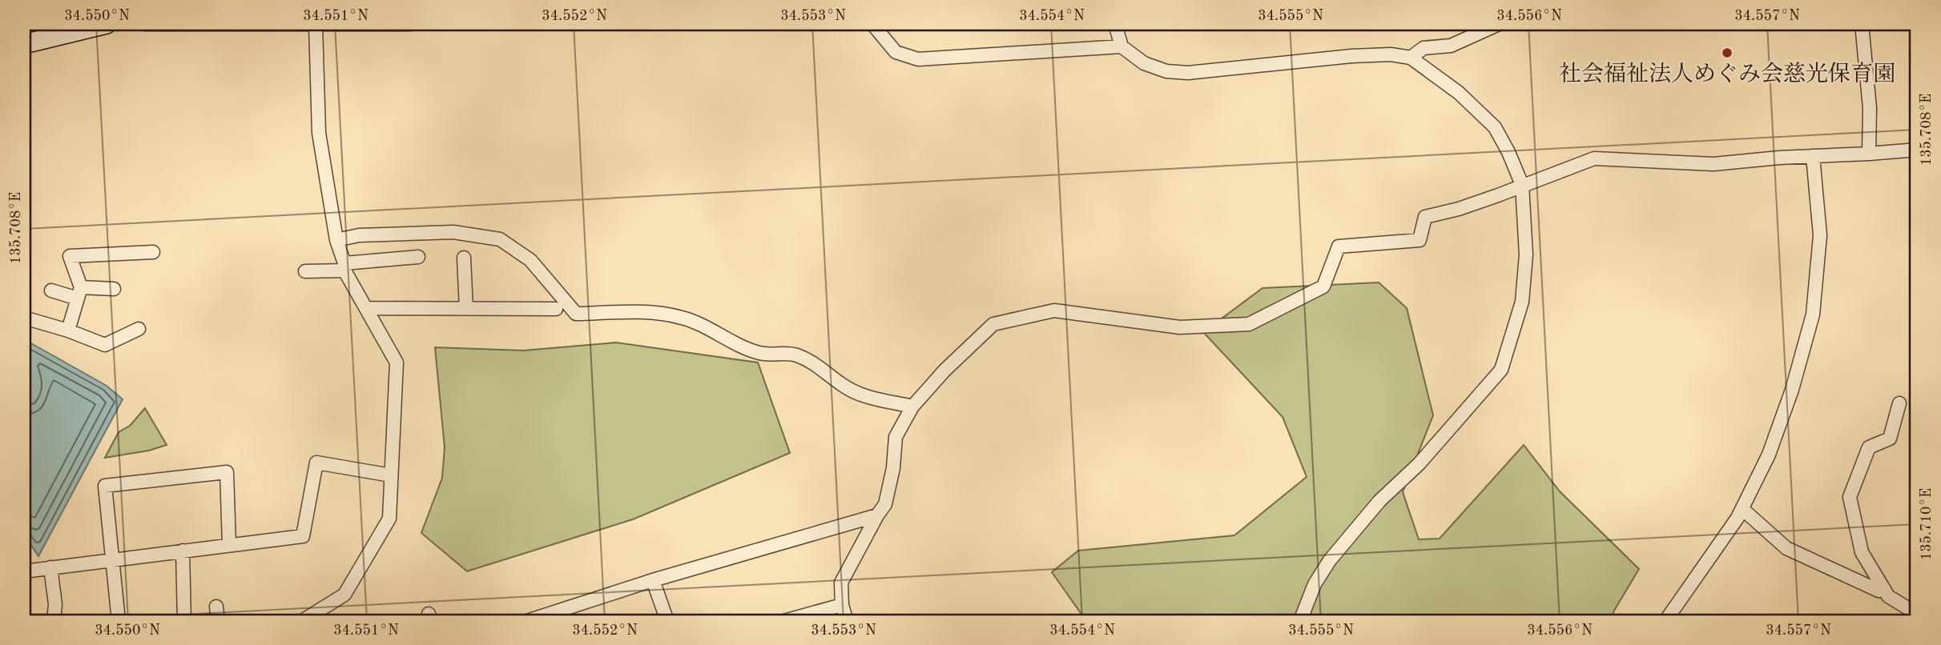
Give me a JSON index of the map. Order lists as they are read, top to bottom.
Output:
{
  "places": ["社会福祉法人めぐみ会慈光保育園"],
  "coordinates": [
    "34.550°N",
    "34.551°N",
    "34.552°N",
    "34.553°N",
    "34.554°N",
    "34.555°N",
    "34.556°N",
    "34.557°N",
    "135.708°E",
    "135.710°E"
  ]
}
